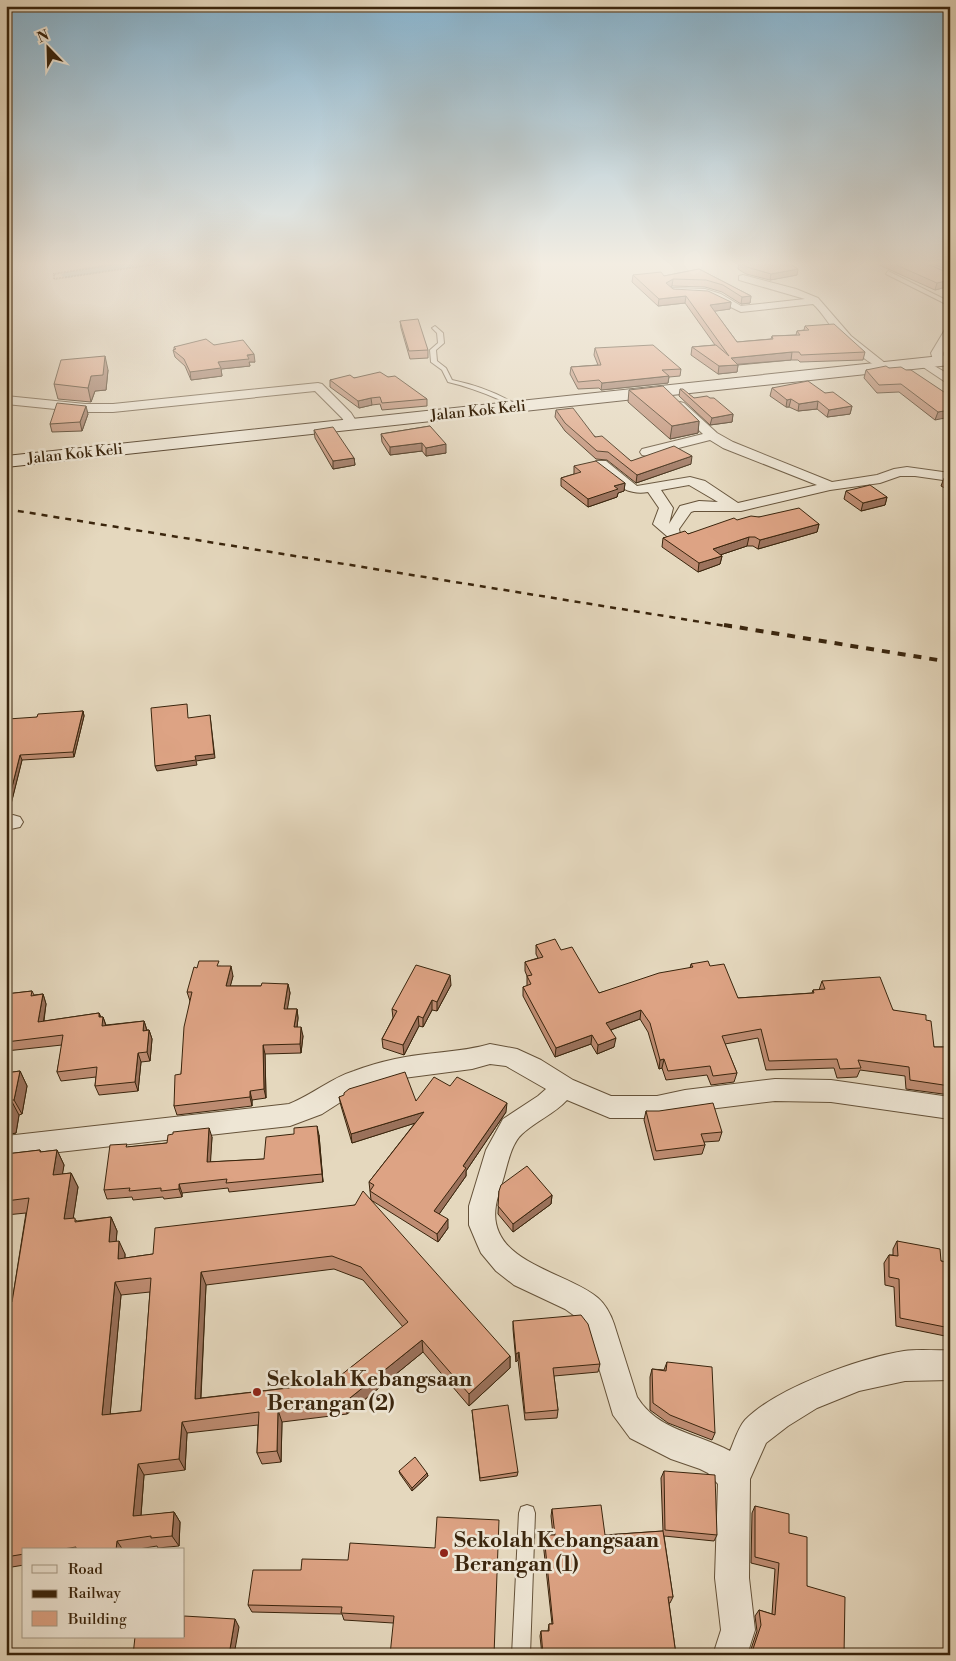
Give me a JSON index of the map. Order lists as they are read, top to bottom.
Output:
{
  "streets": {
    "street": ["Jalan Kok Keli"]
  },
  "places": ["Sekolah Kebangsaan Berangan (2)", "Sekolah Kebangsaan Berangan (1)"],
  "legend": ["Road", "Railway", "Building"],
  "north": "top left"
}
